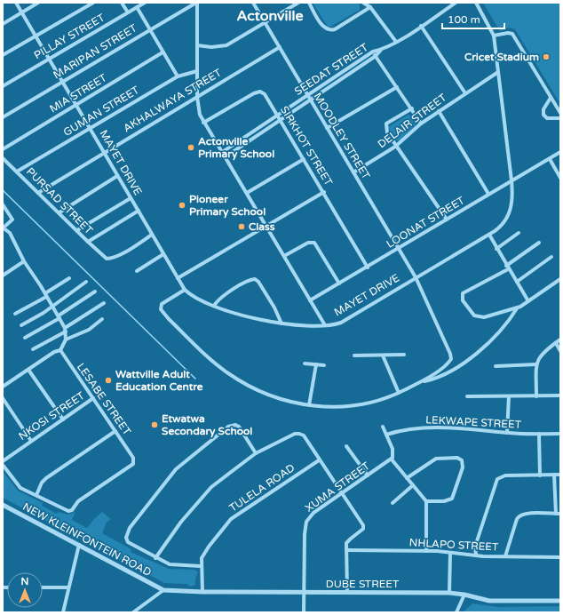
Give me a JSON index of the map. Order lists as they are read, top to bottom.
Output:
{
  "streets": {
    "street": [
      "PILLAY STREET",
      "MARIPAN STREET",
      "SEEDAT STREET",
      "MIA STREET",
      "AKHALWAYA STREET",
      "GUMAN STREET",
      "DELAIR STREET",
      "MOODLEY STREET",
      "SIRKHOT STREET",
      "MAYET DRIVE",
      "PURSAD STREET",
      "LOONAT STREET",
      "LESABE STREET",
      "NKOSI STREET",
      "LEKWAPE STREET",
      "XUMA STREET",
      "TULELA ROAD",
      "NEW KLEINFONTEIN ROAD",
      "NHLAPO STREET",
      "DUBE STREET"
    ]
  },
  "crossings": [
    ["PILLAY STREET", "MAYET DRIVE"],
    ["MARIPAN STREET", "MAYET DRIVE"],
    ["SEEDAT STREET", "MOODLEY STREET"],
    ["SEEDAT STREET", "SIRKHOT STREET"],
    ["MIA STREET", "MAYET DRIVE"],
    ["AKHALWAYA STREET", "MOODLEY STREET"],
    ["AKHALWAYA STREET", "MAYET DRIVE"],
    ["AKHALWAYA STREET", "PURSAD STREET"],
    ["GUMAN STREET", "MAYET DRIVE"],
    ["GUMAN STREET", "PURSAD STREET"],
    ["DELAIR STREET", "MOODLEY STREET"],
    ["DELAIR STREET", "MAYET DRIVE"],
    ["MOODLEY STREET", "MAYET DRIVE"],
    ["MOODLEY STREET", "LOONAT STREET"],
    ["SIRKHOT STREET", "LOONAT STREET"],
    ["MAYET DRIVE", "PURSAD STREET"],
    ["MAYET DRIVE", "LOONAT STREET"],
    ["LESABE STREET", "NKOSI STREET"],
    ["XUMA STREET", "DUBE STREET"],
    ["TULELA ROAD", "DUBE STREET"],
    ["NEW KLEINFONTEIN ROAD", "DUBE STREET"]
  ],
  "districts": ["Actonville"],
  "places": [
    "Cricet Stadium",
    "Actonville Primary School",
    "Pioneer Primary School",
    "Class",
    "Wattville Adult Education Centre",
    "Etwatwa Secondary School"
  ],
  "scale_bar": "100 m",
  "north": "top"
}
